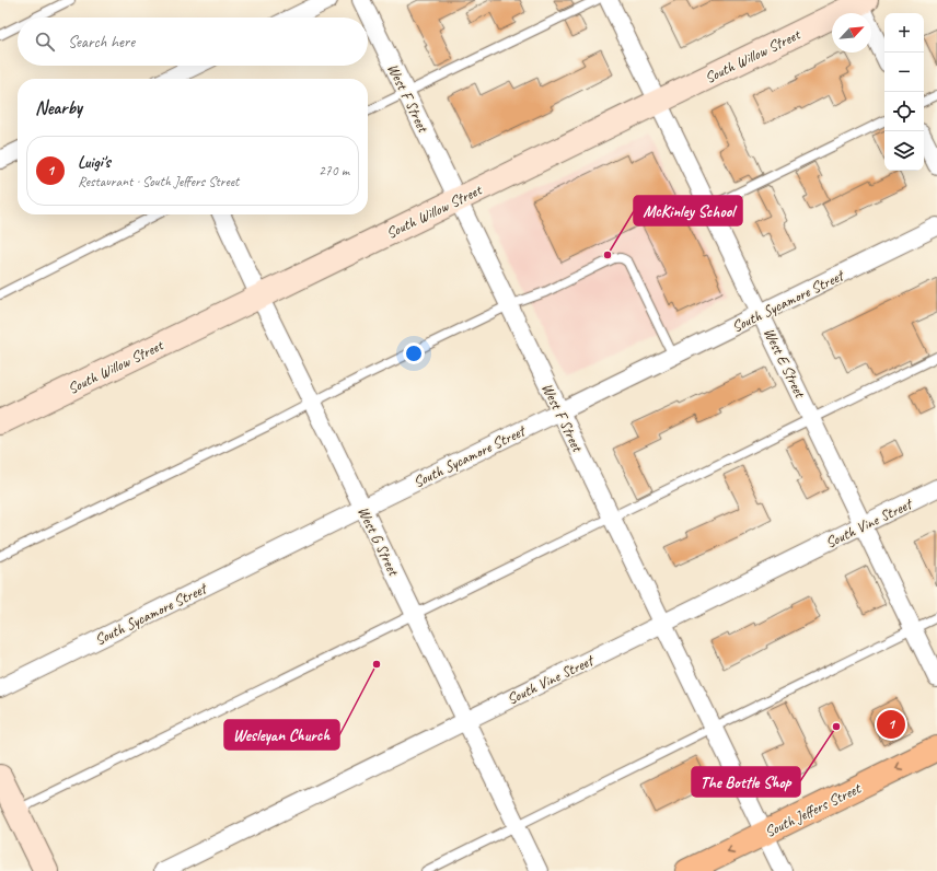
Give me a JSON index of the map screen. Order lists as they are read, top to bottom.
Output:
{
  "streets": {
    "highway": ["South Jeffers Street"],
    "main road": ["South Willow Street"],
    "street": [
      "West F Street",
      "South Sycamore Street",
      "West E Street",
      "South Vine Street",
      "West G Street"
    ]
  },
  "crossings": [
    ["South Willow Street", "West F Street"],
    ["South Willow Street", "West E Street"],
    ["South Willow Street", "West G Street"],
    ["West F Street", "South Sycamore Street"],
    ["West F Street", "South Vine Street"],
    ["West F Street", "South Jeffers Street"],
    ["South Sycamore Street", "West E Street"],
    ["South Sycamore Street", "West G Street"],
    ["West E Street", "South Vine Street"],
    ["South Vine Street", "West G Street"]
  ],
  "one_way": ["South Jeffers Street"],
  "places": ["McKinley School", "Wesleyan Church", "The Bottle Shop"],
  "north": "top right",
  "page": {
    "map_buttons": ["+", "−"],
    "search": "Search here",
    "heading": "Nearby",
    "list": [
      {
        "mark": "1",
        "name": "Luigi's",
        "note": "Restaurant · South Jeffers Street",
        "value": "270 m"
      }
    ],
    "pins": "1"
  }
}
